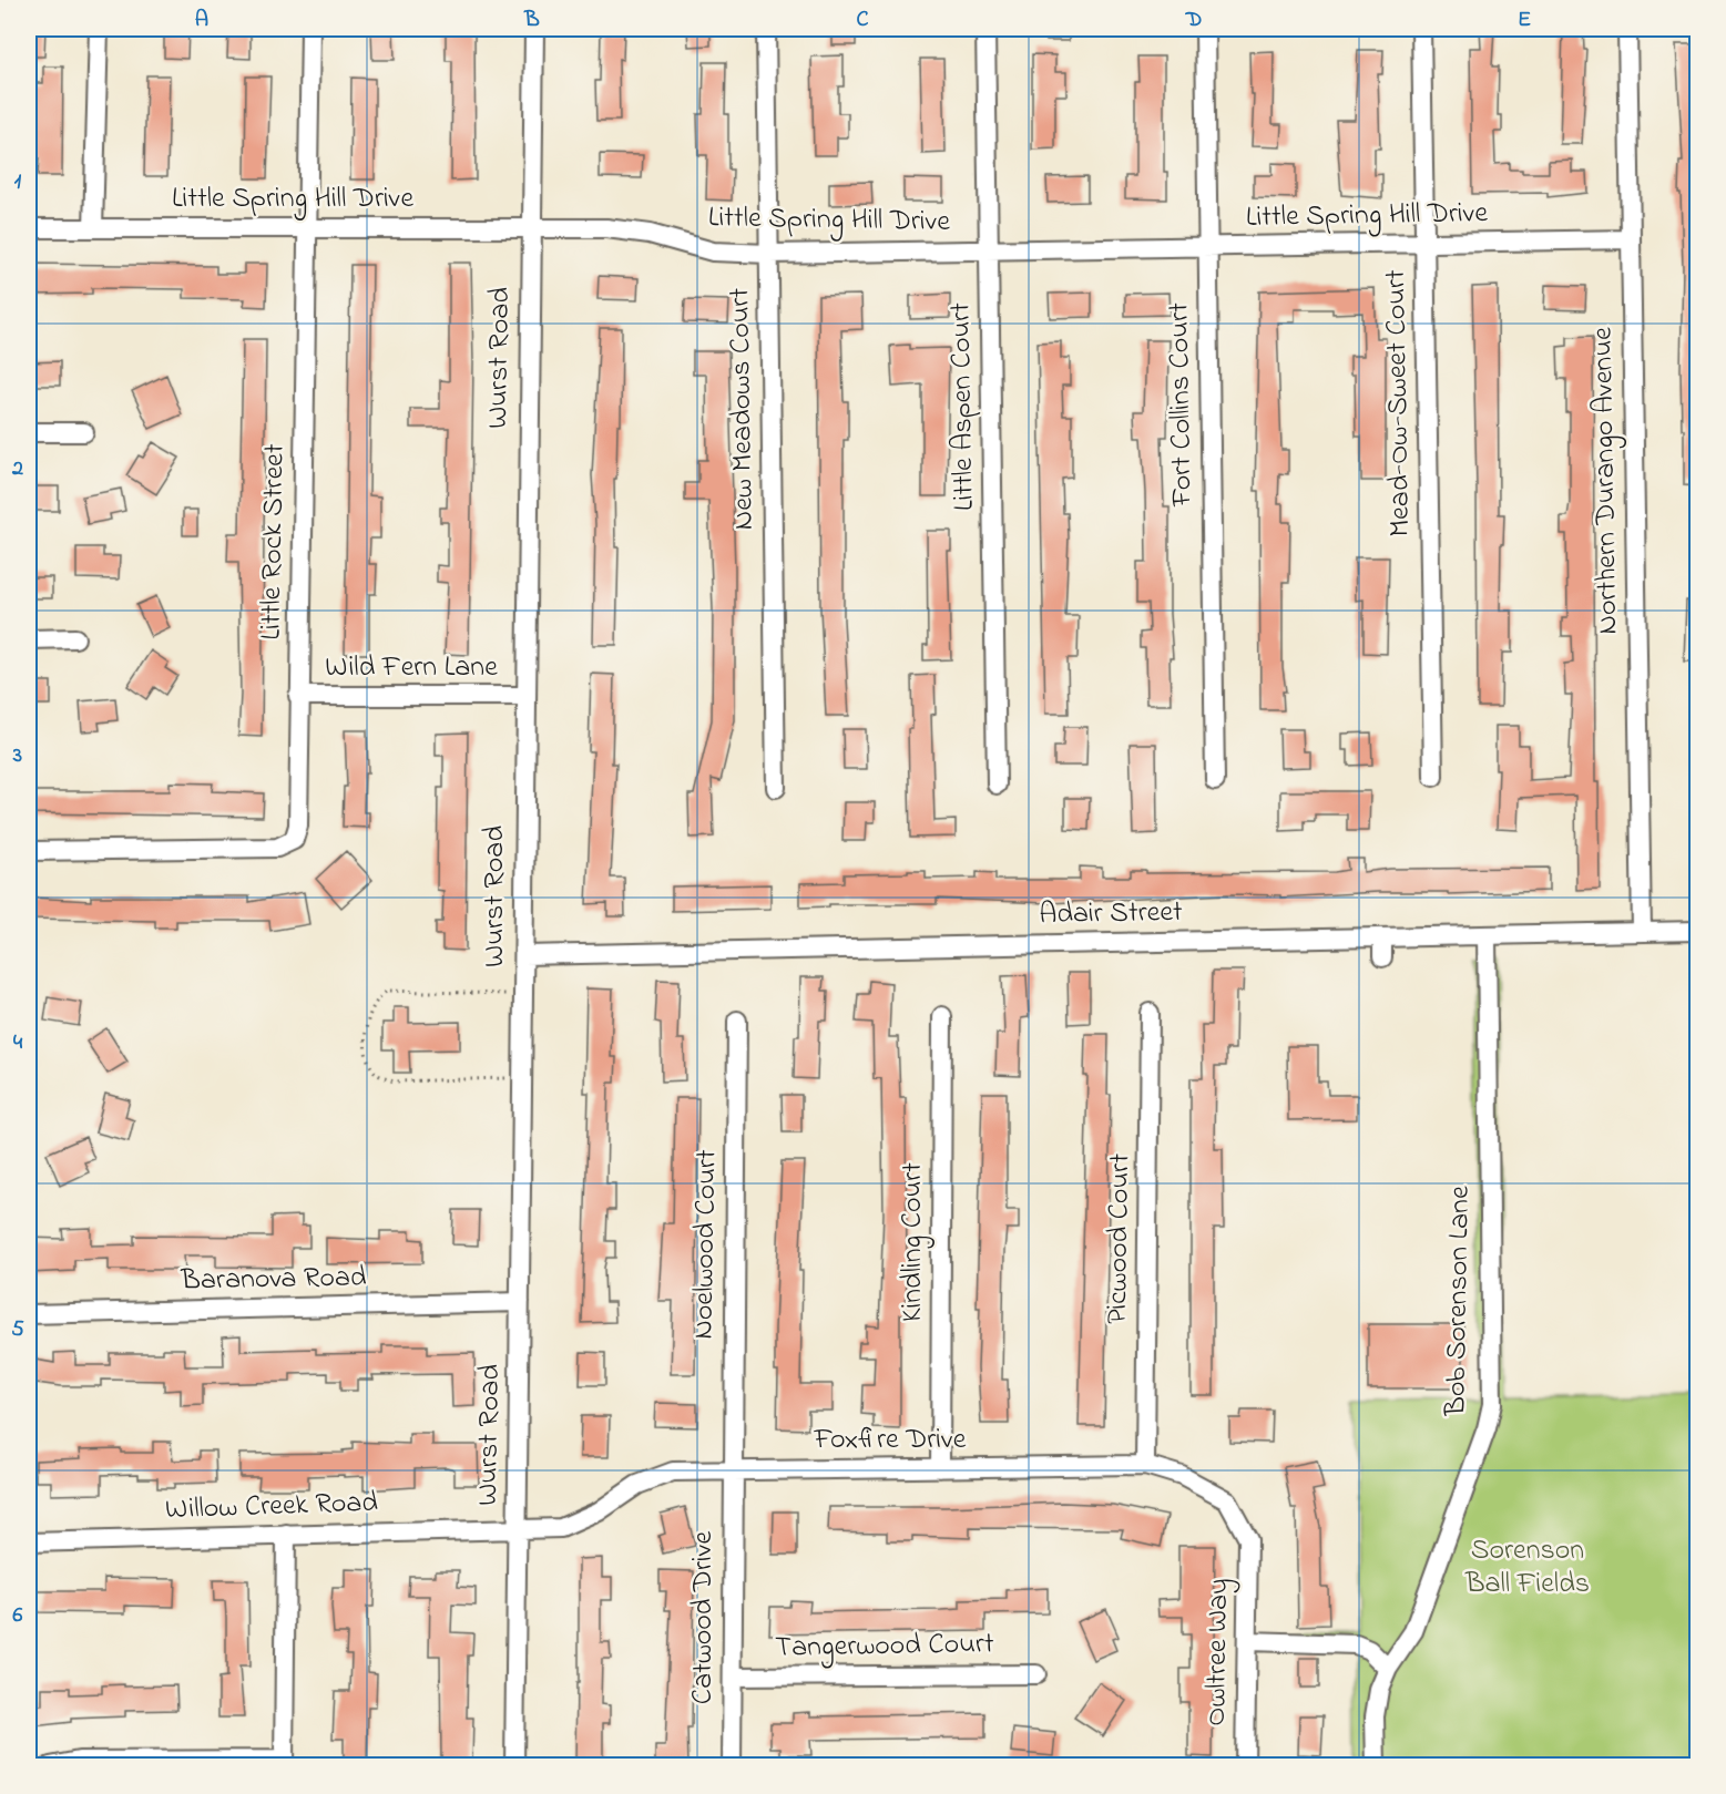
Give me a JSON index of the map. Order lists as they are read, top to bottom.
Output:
{
  "streets": {
    "street": [
      "Little Spring Hill Drive",
      "Wurst Road",
      "Mead-Ow-Sweet Court",
      "Fort Collins Court",
      "Little Aspen Court",
      "New Meadows Court",
      "Northern Durango Avenue",
      "Little Rock Street",
      "Wild Fern Lane",
      "Adair Street",
      "Picwood Court",
      "Kindling Court",
      "Noelwood Court",
      "Baranova Road",
      "Bob Sorenson Lane",
      "Foxfire Drive",
      "Willow Creek Road",
      "Catwood Drive",
      "Tangerwood Court",
      "Owltree Way"
    ]
  },
  "crossings": [
    ["Little Spring Hill Drive", "Wurst Road"],
    ["Little Spring Hill Drive", "Mead-Ow-Sweet Court"],
    ["Little Spring Hill Drive", "Fort Collins Court"],
    ["Little Spring Hill Drive", "Little Aspen Court"],
    ["Little Spring Hill Drive", "New Meadows Court"],
    ["Little Spring Hill Drive", "Northern Durango Avenue"],
    ["Little Spring Hill Drive", "Little Rock Street"],
    ["Wurst Road", "Wild Fern Lane"],
    ["Wurst Road", "Adair Street"],
    ["Wurst Road", "Baranova Road"],
    ["Wurst Road", "Foxfire Drive"],
    ["Wurst Road", "Willow Creek Road"],
    ["Northern Durango Avenue", "Adair Street"],
    ["Little Rock Street", "Wild Fern Lane"],
    ["Adair Street", "Bob Sorenson Lane"],
    ["Picwood Court", "Foxfire Drive"],
    ["Kindling Court", "Foxfire Drive"],
    ["Noelwood Court", "Foxfire Drive"],
    ["Noelwood Court", "Catwood Drive"],
    ["Foxfire Drive", "Willow Creek Road"],
    ["Foxfire Drive", "Catwood Drive"],
    ["Foxfire Drive", "Owltree Way"],
    ["Catwood Drive", "Tangerwood Court"]
  ],
  "parks": ["Sorenson Ball Fields"],
  "grid": {
    "columns": [
      "A",
      "B",
      "C",
      "D",
      "E"
    ],
    "rows": [
      "1",
      "2",
      "3",
      "4",
      "5",
      "6"
    ]
  }
}
